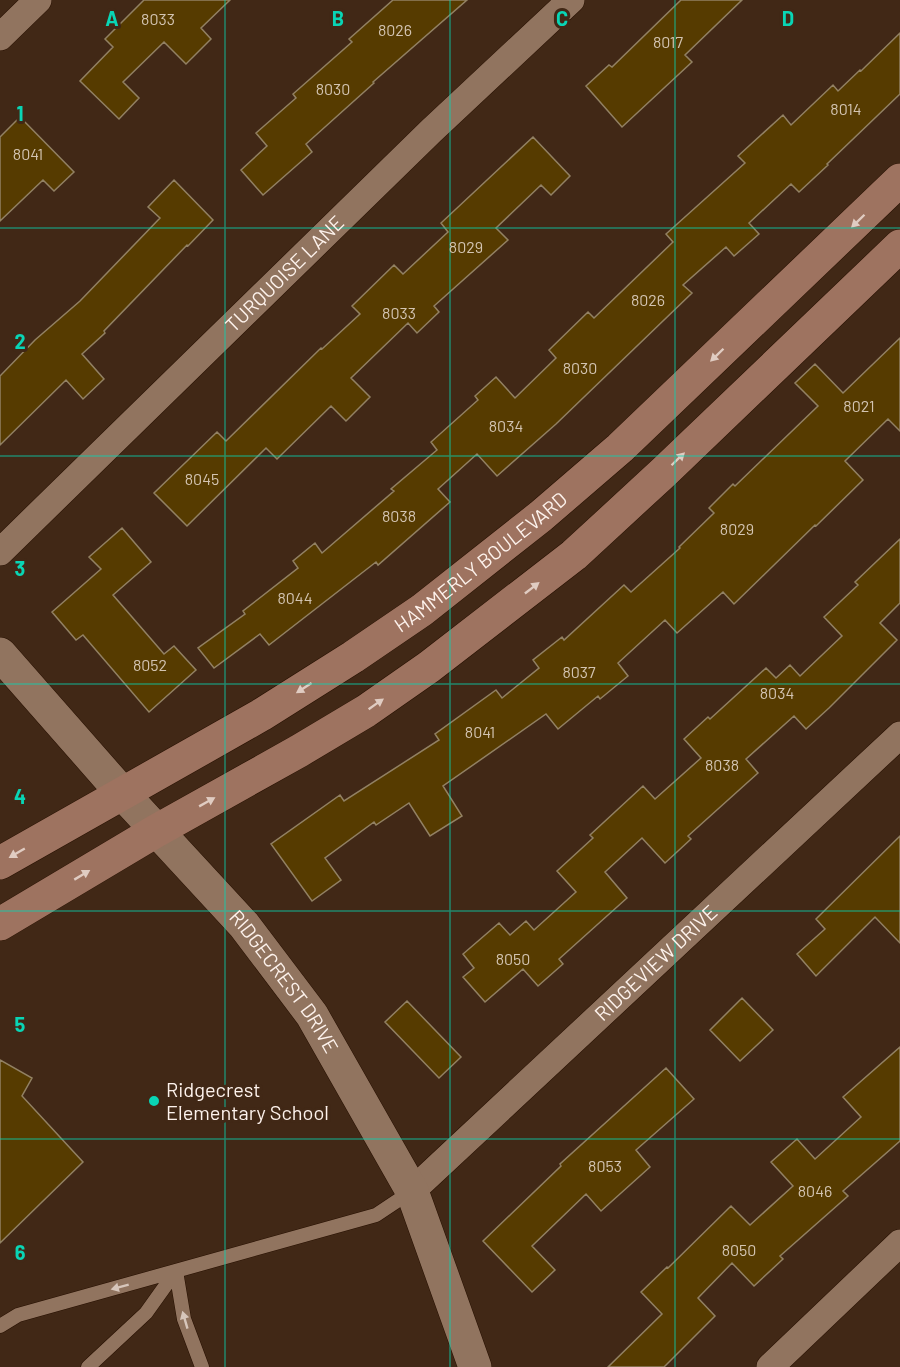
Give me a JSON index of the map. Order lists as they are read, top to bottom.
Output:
{
  "streets": {
    "main road": ["HAMMERLY BOULEVARD"],
    "street": ["TURQUOISE LANE", "RIDGEVIEW DRIVE", "RIDGECREST DRIVE"]
  },
  "crossings": [
    ["HAMMERLY BOULEVARD", "RIDGECREST DRIVE"],
    ["RIDGEVIEW DRIVE", "RIDGECREST DRIVE"]
  ],
  "places": ["Ridgecrest Elementary School"],
  "house_numbers": [
    "8033",
    "8026",
    "8017",
    "8030",
    "8014",
    "8041",
    "8029",
    "8026",
    "8033",
    "8030",
    "8021",
    "8034",
    "8045",
    "8038",
    "8029",
    "8044",
    "8052",
    "8037",
    "8034",
    "8041",
    "8038",
    "8050",
    "8053",
    "8046",
    "8050"
  ],
  "grid": {
    "columns": [
      "A",
      "B",
      "C",
      "D"
    ],
    "rows": [
      "1",
      "2",
      "3",
      "4",
      "5",
      "6"
    ]
  }
}
